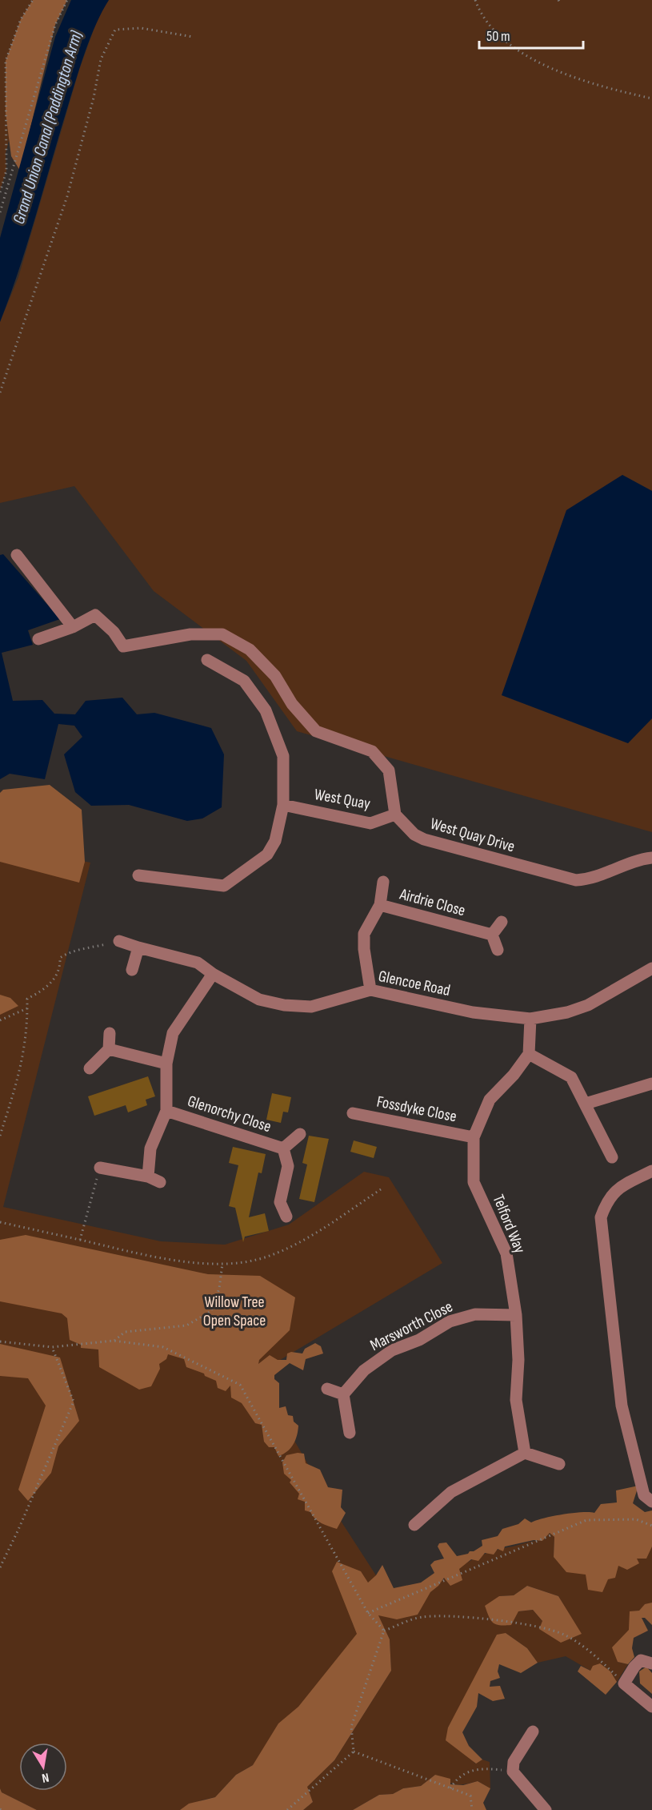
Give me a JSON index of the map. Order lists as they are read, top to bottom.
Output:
{
  "streets": {
    "street": [
      "West Quay",
      "West Quay Drive",
      "Airdrie Close",
      "Glencoe Road",
      "Fossdyke Close",
      "Glenorchy Close",
      "Telford Way",
      "Marsworth Close"
    ]
  },
  "crossings": [
    ["West Quay", "West Quay Drive"],
    ["Airdrie Close", "Glencoe Road"],
    ["Fossdyke Close", "Telford Way"],
    ["Telford Way", "Marsworth Close"]
  ],
  "water": ["Grand Union Canal (Paddington Arm)"],
  "parks": ["Willow Tree Open Space"],
  "scale_bar": "50 m",
  "north": "bottom"
}
